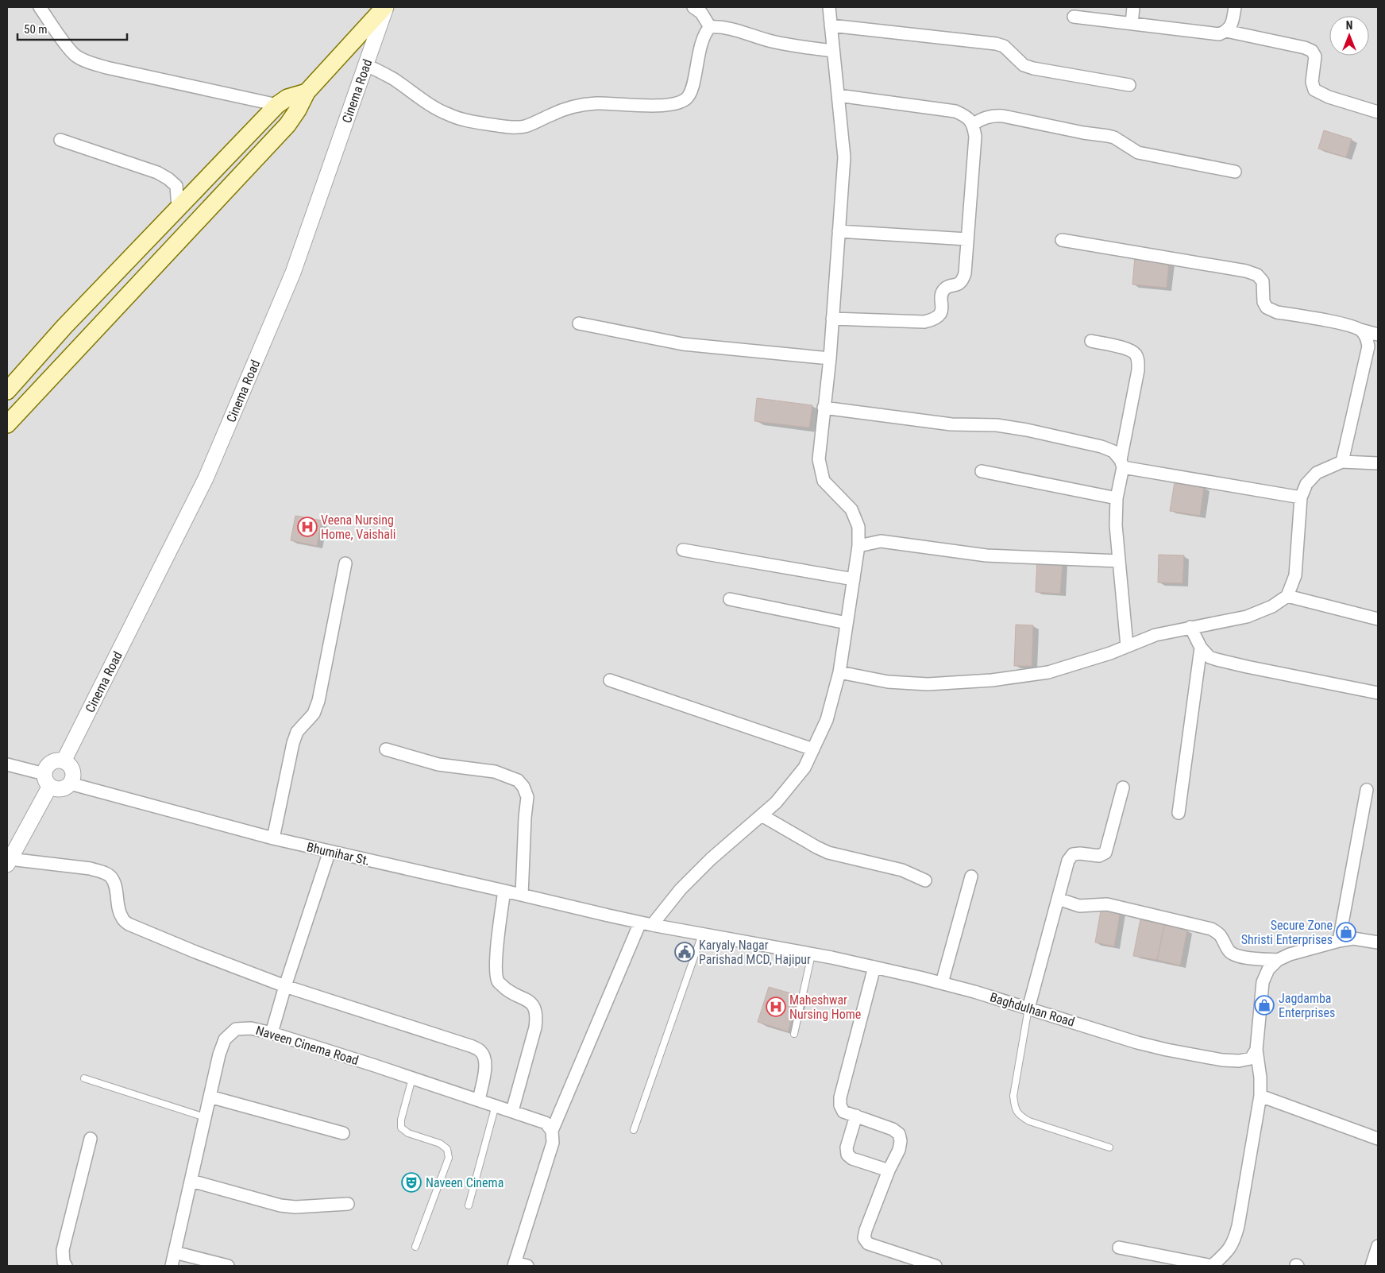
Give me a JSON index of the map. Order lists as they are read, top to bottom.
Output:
{
  "streets": {
    "street": [
      "Cinema Road",
      "Bhumihar St.",
      "Baghdulhan Road",
      "Naveen Cinema Road"
    ]
  },
  "crossings": [
    ["Cinema Road", "Bhumihar St."],
    ["Bhumihar St.", "Baghdulhan Road"]
  ],
  "places": {
    "hospital": ["Veena Nursing Home, Vaishali", "Maheshwar Nursing Home"],
    "shop": ["Secure Zone Shristi Enterprises", "Jagdamba Enterprises"],
    "public building": ["Karyaly Nagar Parishad MCD, Hajipur"],
    "theatre": ["Naveen Cinema"]
  },
  "scale_bar": "50 m",
  "north": "top"
}
